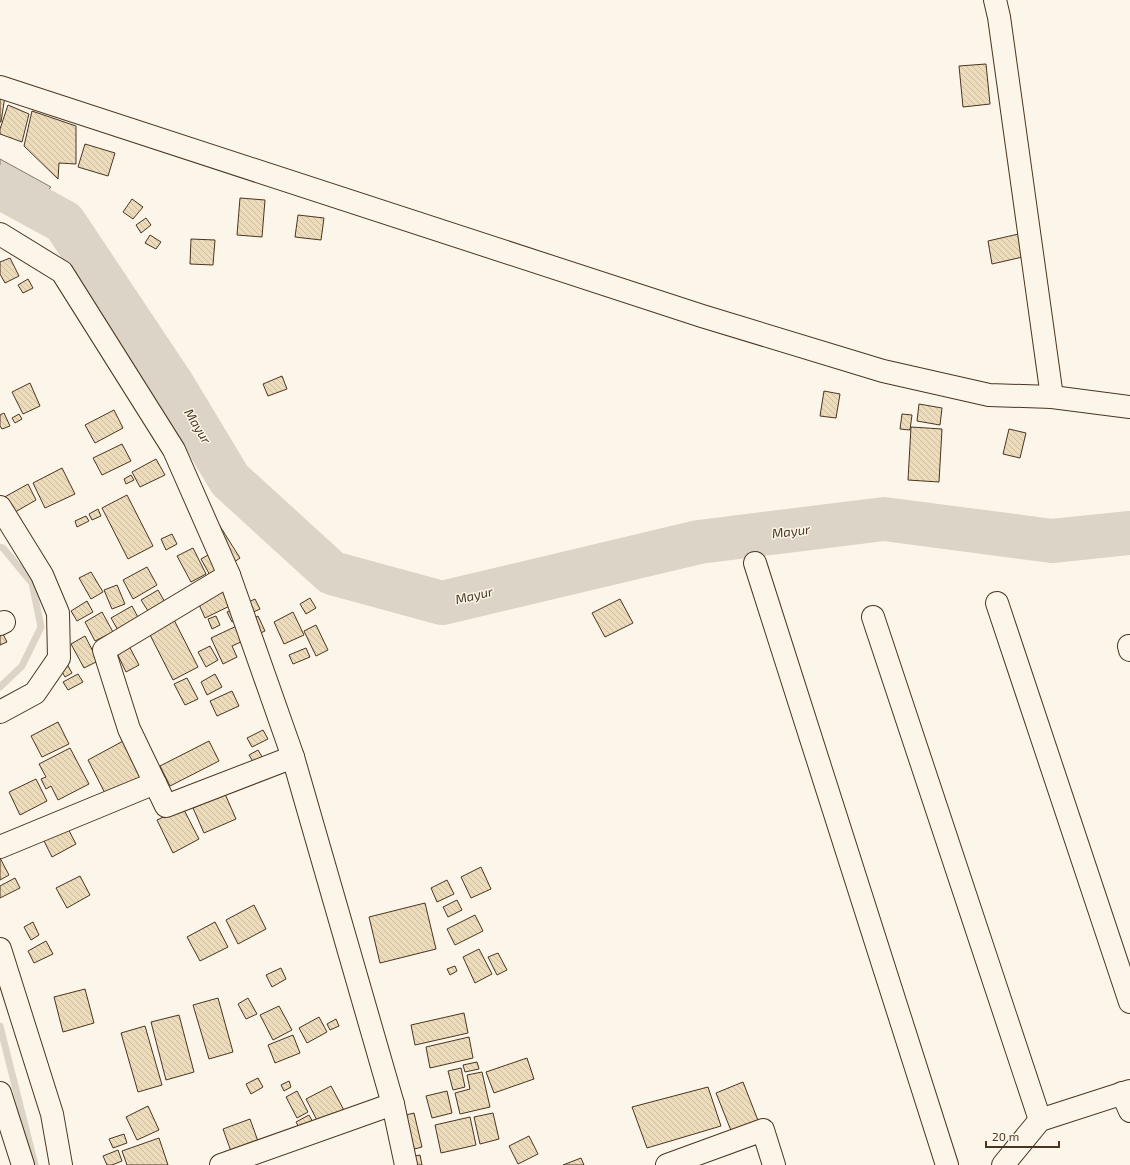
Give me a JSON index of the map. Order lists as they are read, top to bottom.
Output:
{
  "water": ["Mayur"],
  "scale_bar": "20 m"
}
